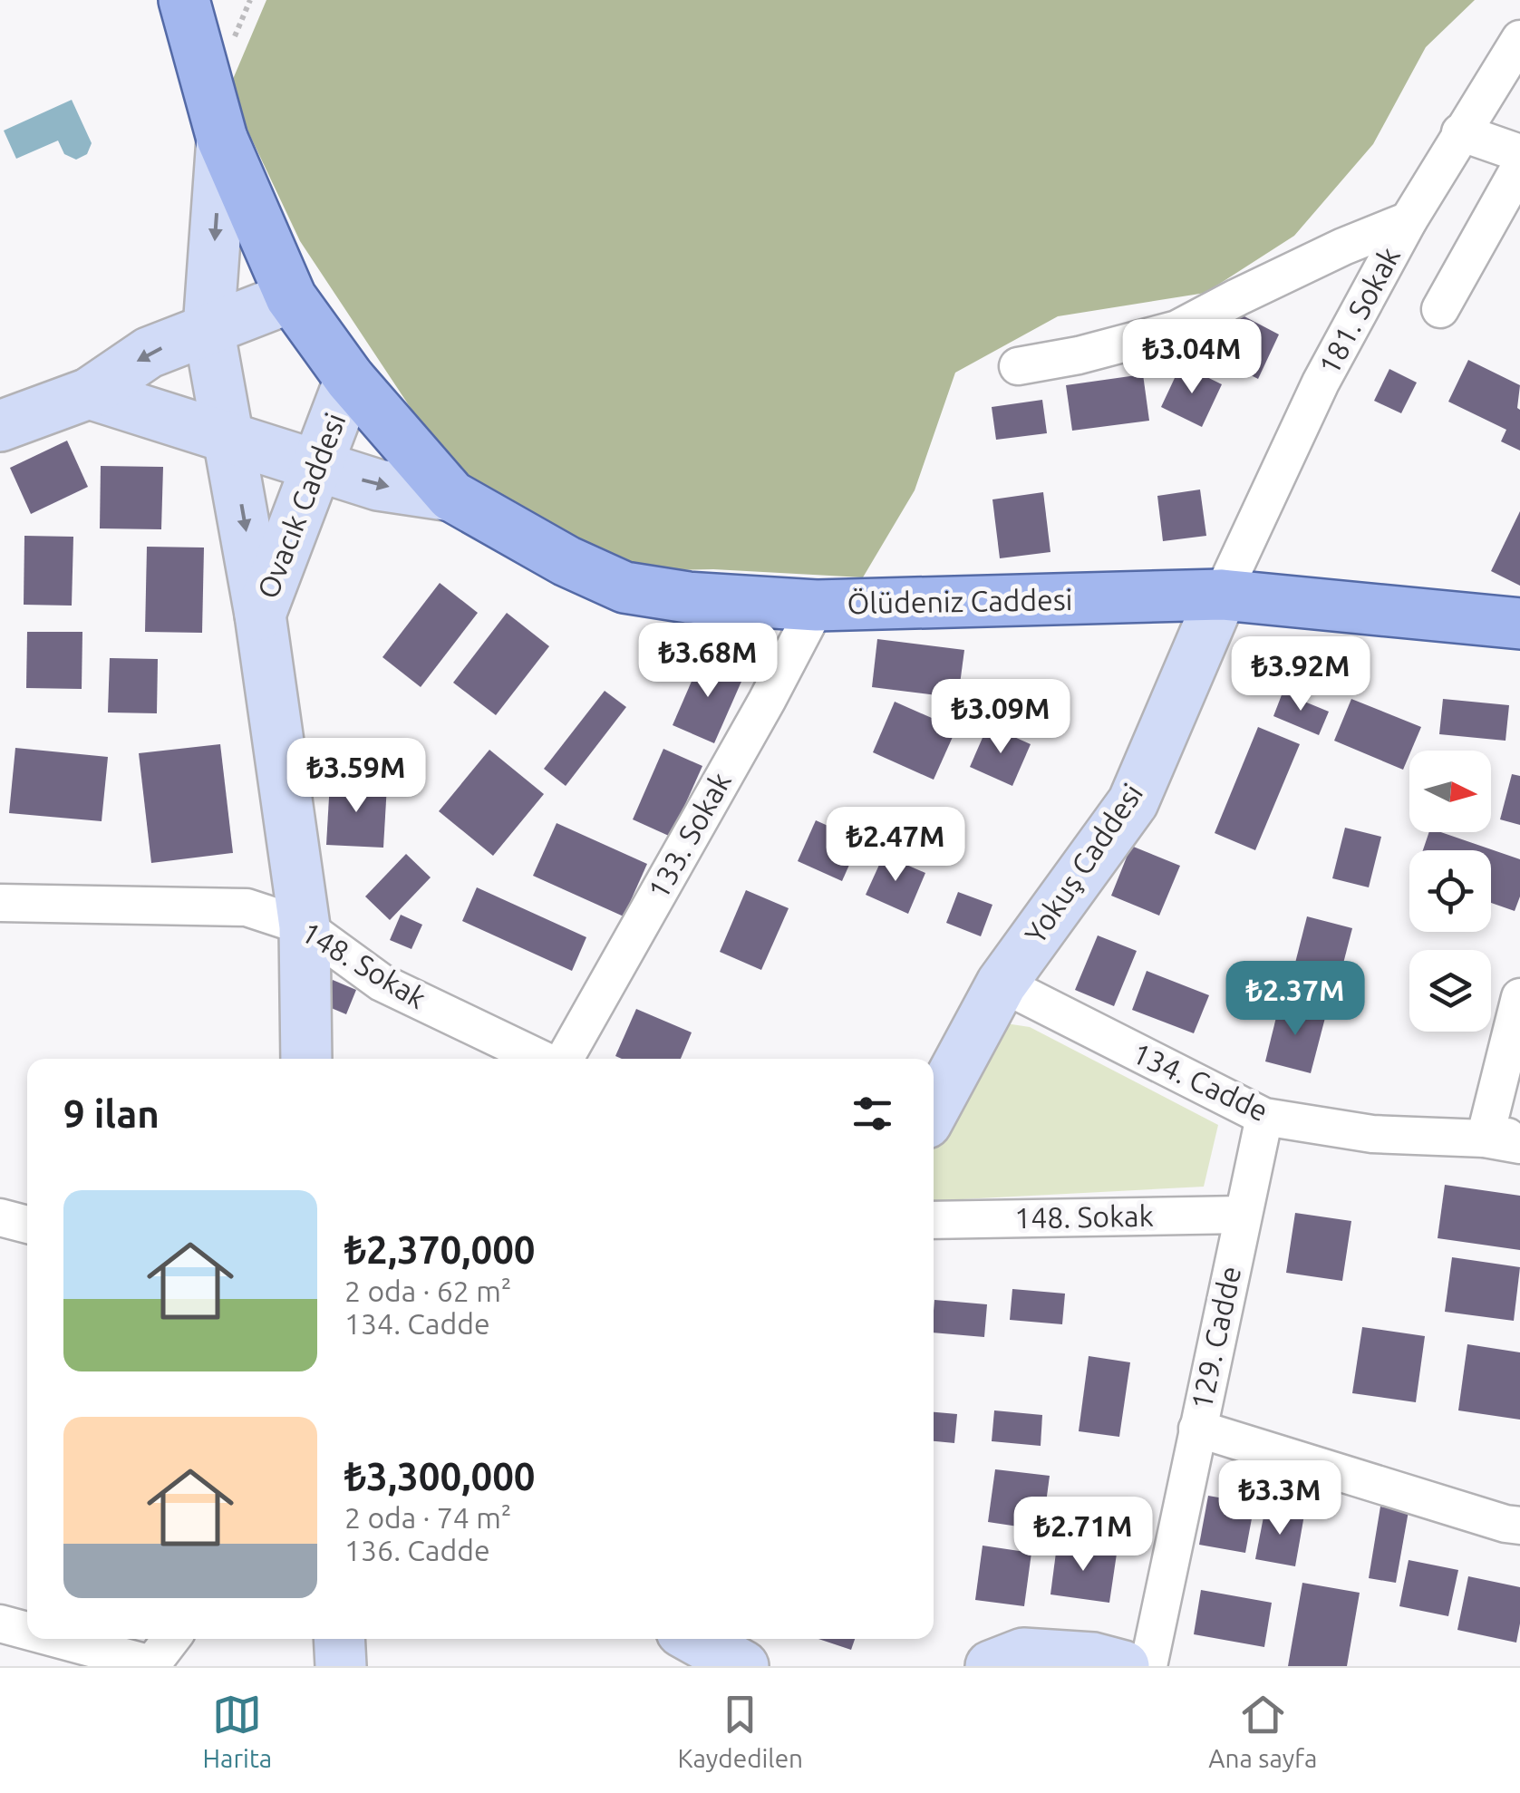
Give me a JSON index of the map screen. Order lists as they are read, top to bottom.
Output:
{
  "streets": {
    "main road": ["Ovacık Caddesi", "Ölüdeniz Caddesi", "Yokuş Caddesi"],
    "street": [
      "181. Sokak",
      "133. Sokak",
      "148. Sokak",
      "134. Cadde",
      "129. Cadde"
    ]
  },
  "crossings": [
    ["181. Sokak", "Ölüdeniz Caddesi"],
    ["181. Sokak", "Yokuş Caddesi"],
    ["Ovacık Caddesi", "Ölüdeniz Caddesi"],
    ["Ovacık Caddesi", "148. Sokak"],
    ["Ölüdeniz Caddesi", "133. Sokak"],
    ["Ölüdeniz Caddesi", "Yokuş Caddesi"],
    ["Yokuş Caddesi", "134. Cadde"],
    ["148. Sokak", "129. Cadde"],
    ["134. Cadde", "129. Cadde"]
  ],
  "north": "right",
  "page": {
    "price": [
      "₺3.04M",
      "₺3.68M",
      "₺3.92M",
      "₺3.09M",
      "₺3.59M",
      "₺2.47M",
      "₺2.37M",
      "₺3.3M",
      "₺2.71M"
    ],
    "heading": "9 ilan",
    "list": [
      {
        "name": "₺2,370,000",
        "note": "2 oda · 62 m² · 134. Cadde"
      },
      {
        "name": "₺3,300,000",
        "note": "2 oda · 74 m² · 136. Cadde"
      }
    ],
    "tabs": ["Harita", "Kaydedilen", "Ana sayfa"]
  }
}
